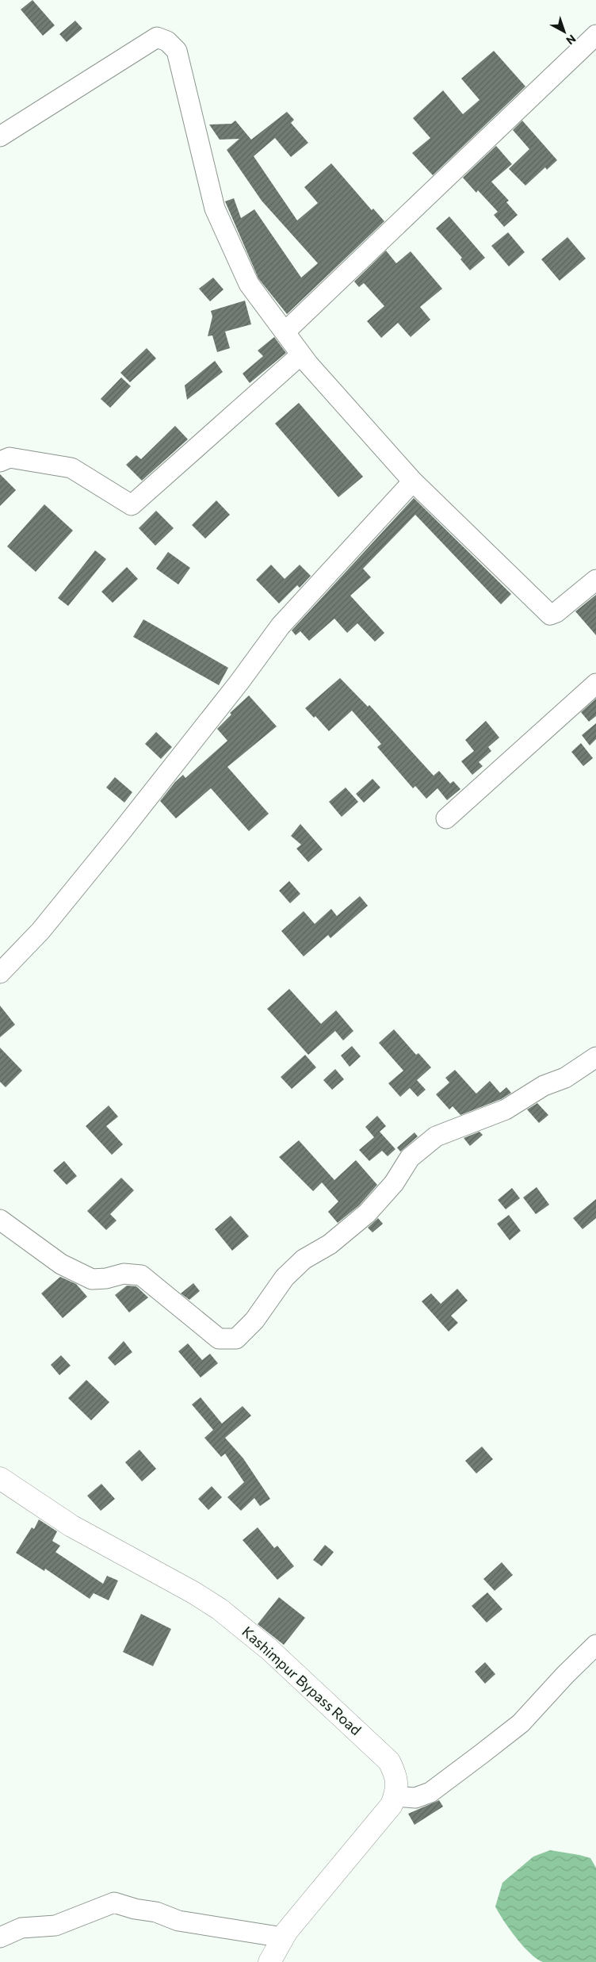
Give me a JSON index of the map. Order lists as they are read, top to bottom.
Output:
{
  "streets": {
    "main road": ["Kashimpur Bypass Road"]
  },
  "north": "bottom right"
}
